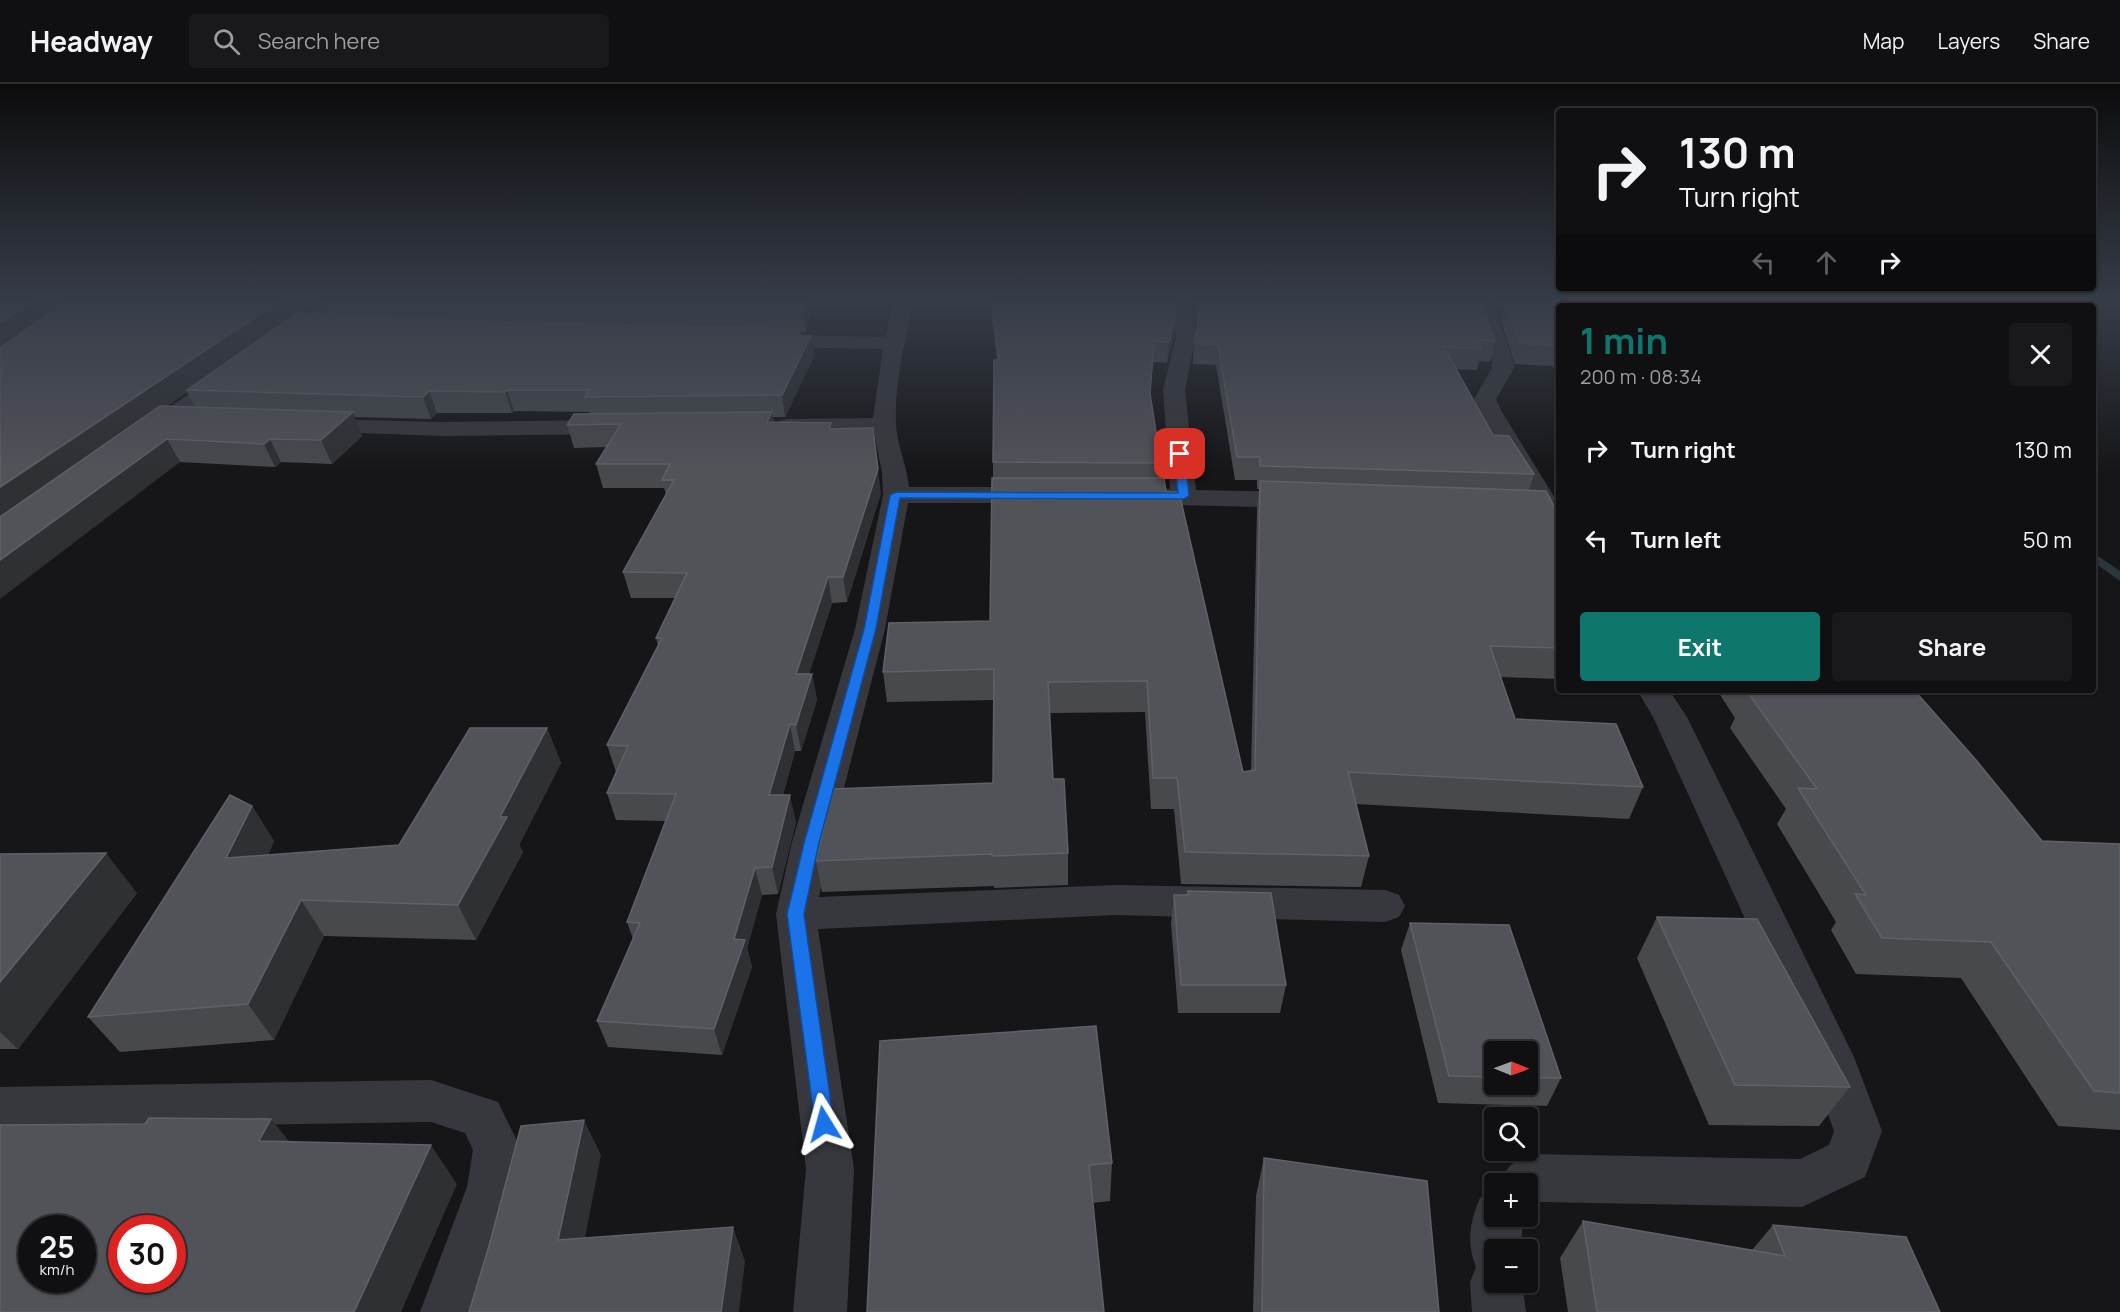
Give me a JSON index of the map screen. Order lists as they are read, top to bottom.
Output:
{
  "north": "right",
  "page": {
    "header": "Headway",
    "search": "Search here",
    "nav": ["Map", "Layers", "Share"],
    "turn": ["130 m", "Turn right"],
    "heading": ["1 min", "200 m · 08:34"],
    "list": [
      {
        "name": "Turn right",
        "value": "130 m"
      },
      {
        "name": "Turn left",
        "value": "50 m"
      }
    ],
    "buttons": ["Exit", "Share"],
    "map_buttons": ["+", "−"],
    "speed": "25 km/h",
    "limit": "30"
  }
}
